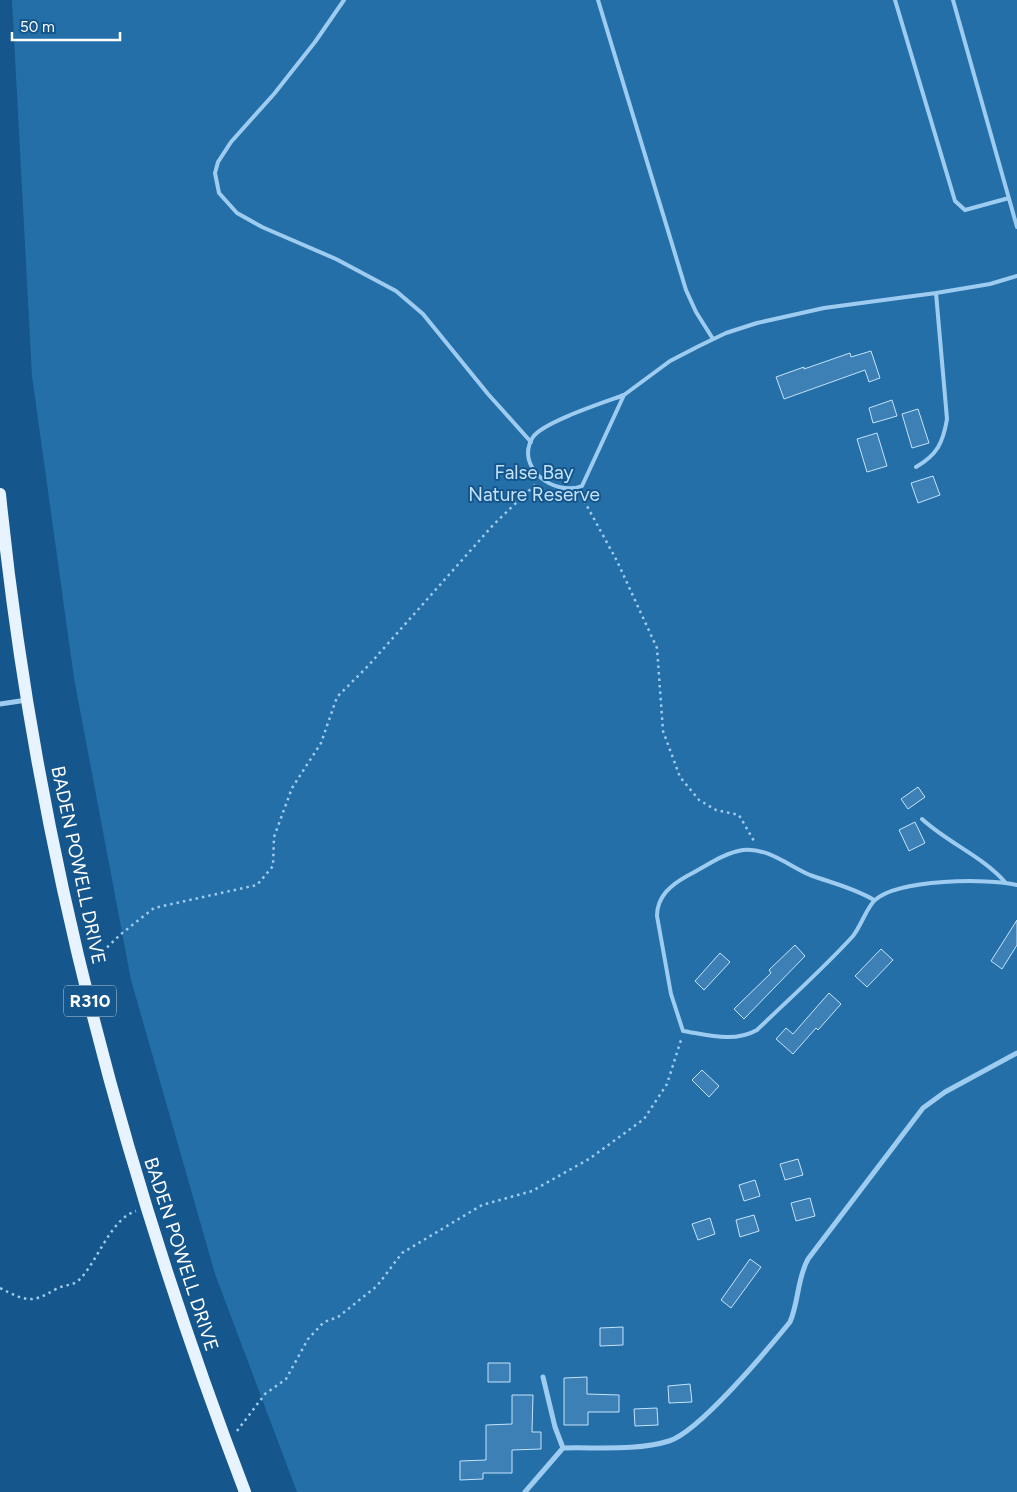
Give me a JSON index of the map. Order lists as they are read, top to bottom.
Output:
{
  "streets": {
    "main road": ["BADEN POWELL DRIVE", "R310"]
  },
  "parks": ["False Bay Nature Reserve"],
  "scale_bar": "50 m"
}
